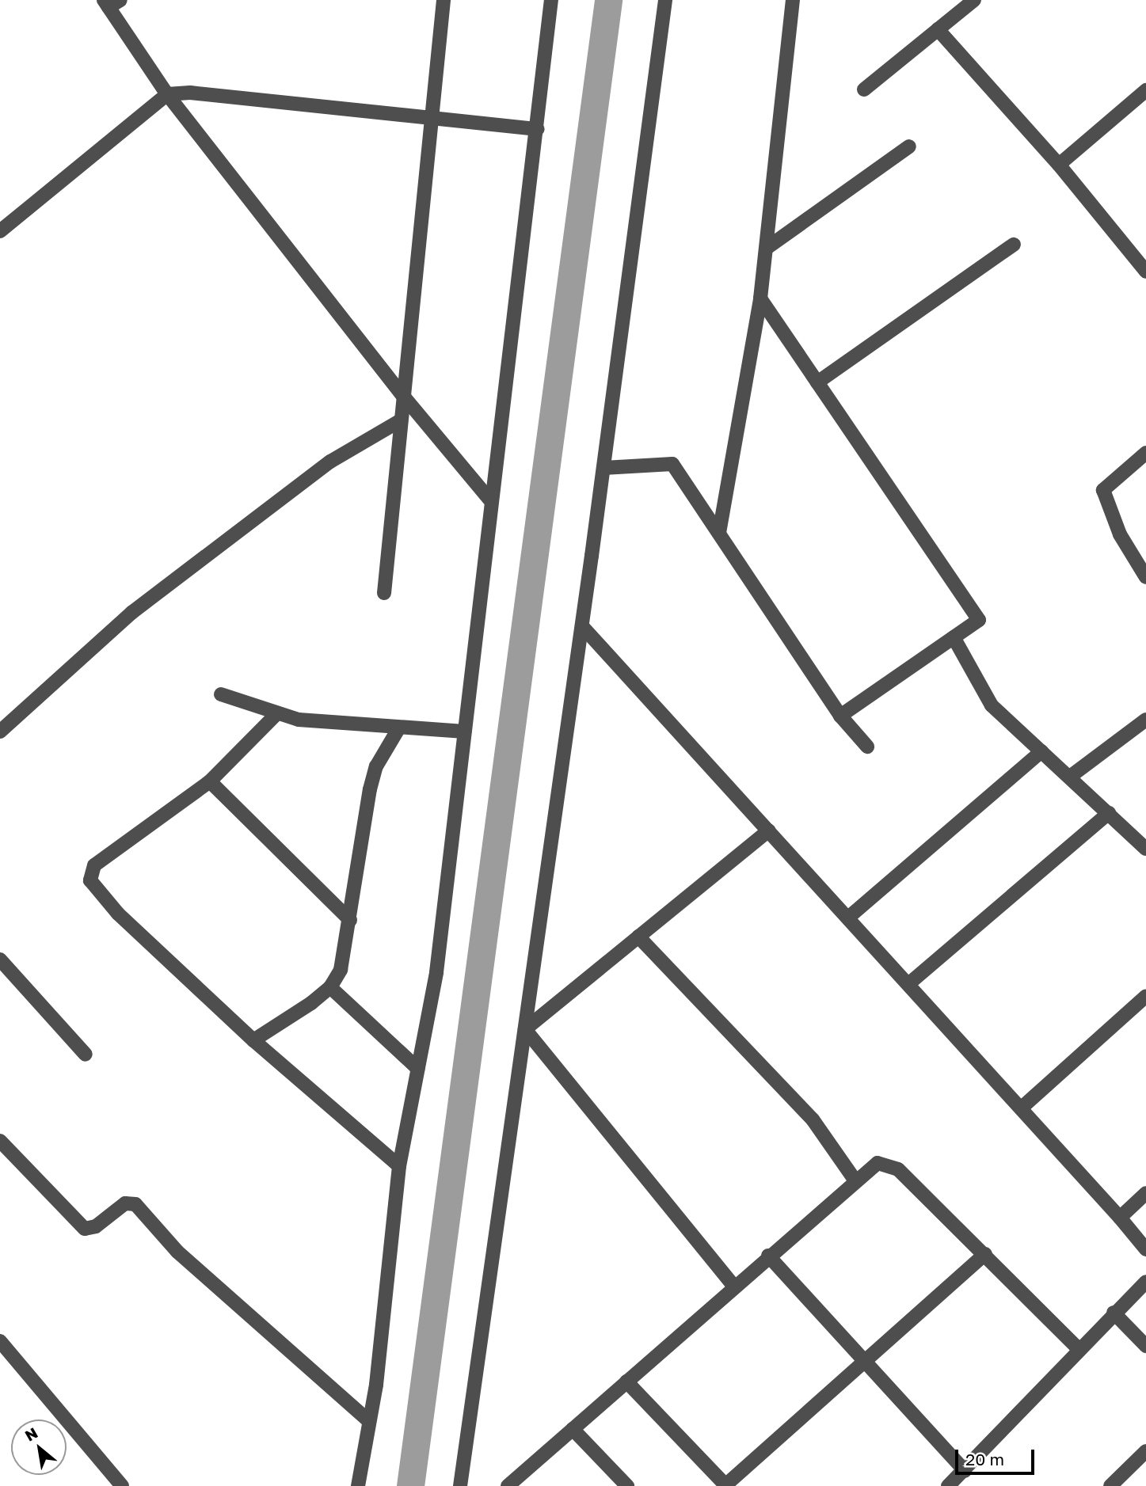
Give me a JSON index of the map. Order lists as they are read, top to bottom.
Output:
{
  "scale_bar": "20 m",
  "north": "top left"
}
